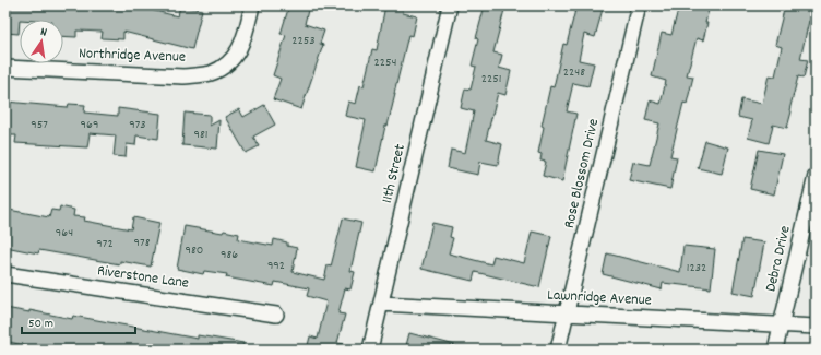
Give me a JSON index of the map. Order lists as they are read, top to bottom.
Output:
{
  "streets": {
    "street": [
      "Northridge Avenue",
      "11th Street",
      "Rose Blossom Drive",
      "Debra Drive",
      "Riverstone Lane",
      "Lawnridge Avenue"
    ]
  },
  "crossings": [
    ["11th Street", "Lawnridge Avenue"],
    ["Rose Blossom Drive", "Lawnridge Avenue"],
    ["Debra Drive", "Lawnridge Avenue"]
  ],
  "house_numbers": [
    "2253",
    "2254",
    "2248",
    "2251",
    "957",
    "969",
    "973",
    "981",
    "964",
    "978",
    "972",
    "980",
    "986",
    "992",
    "1232"
  ],
  "scale_bar": "50 m",
  "north": "top"
}
